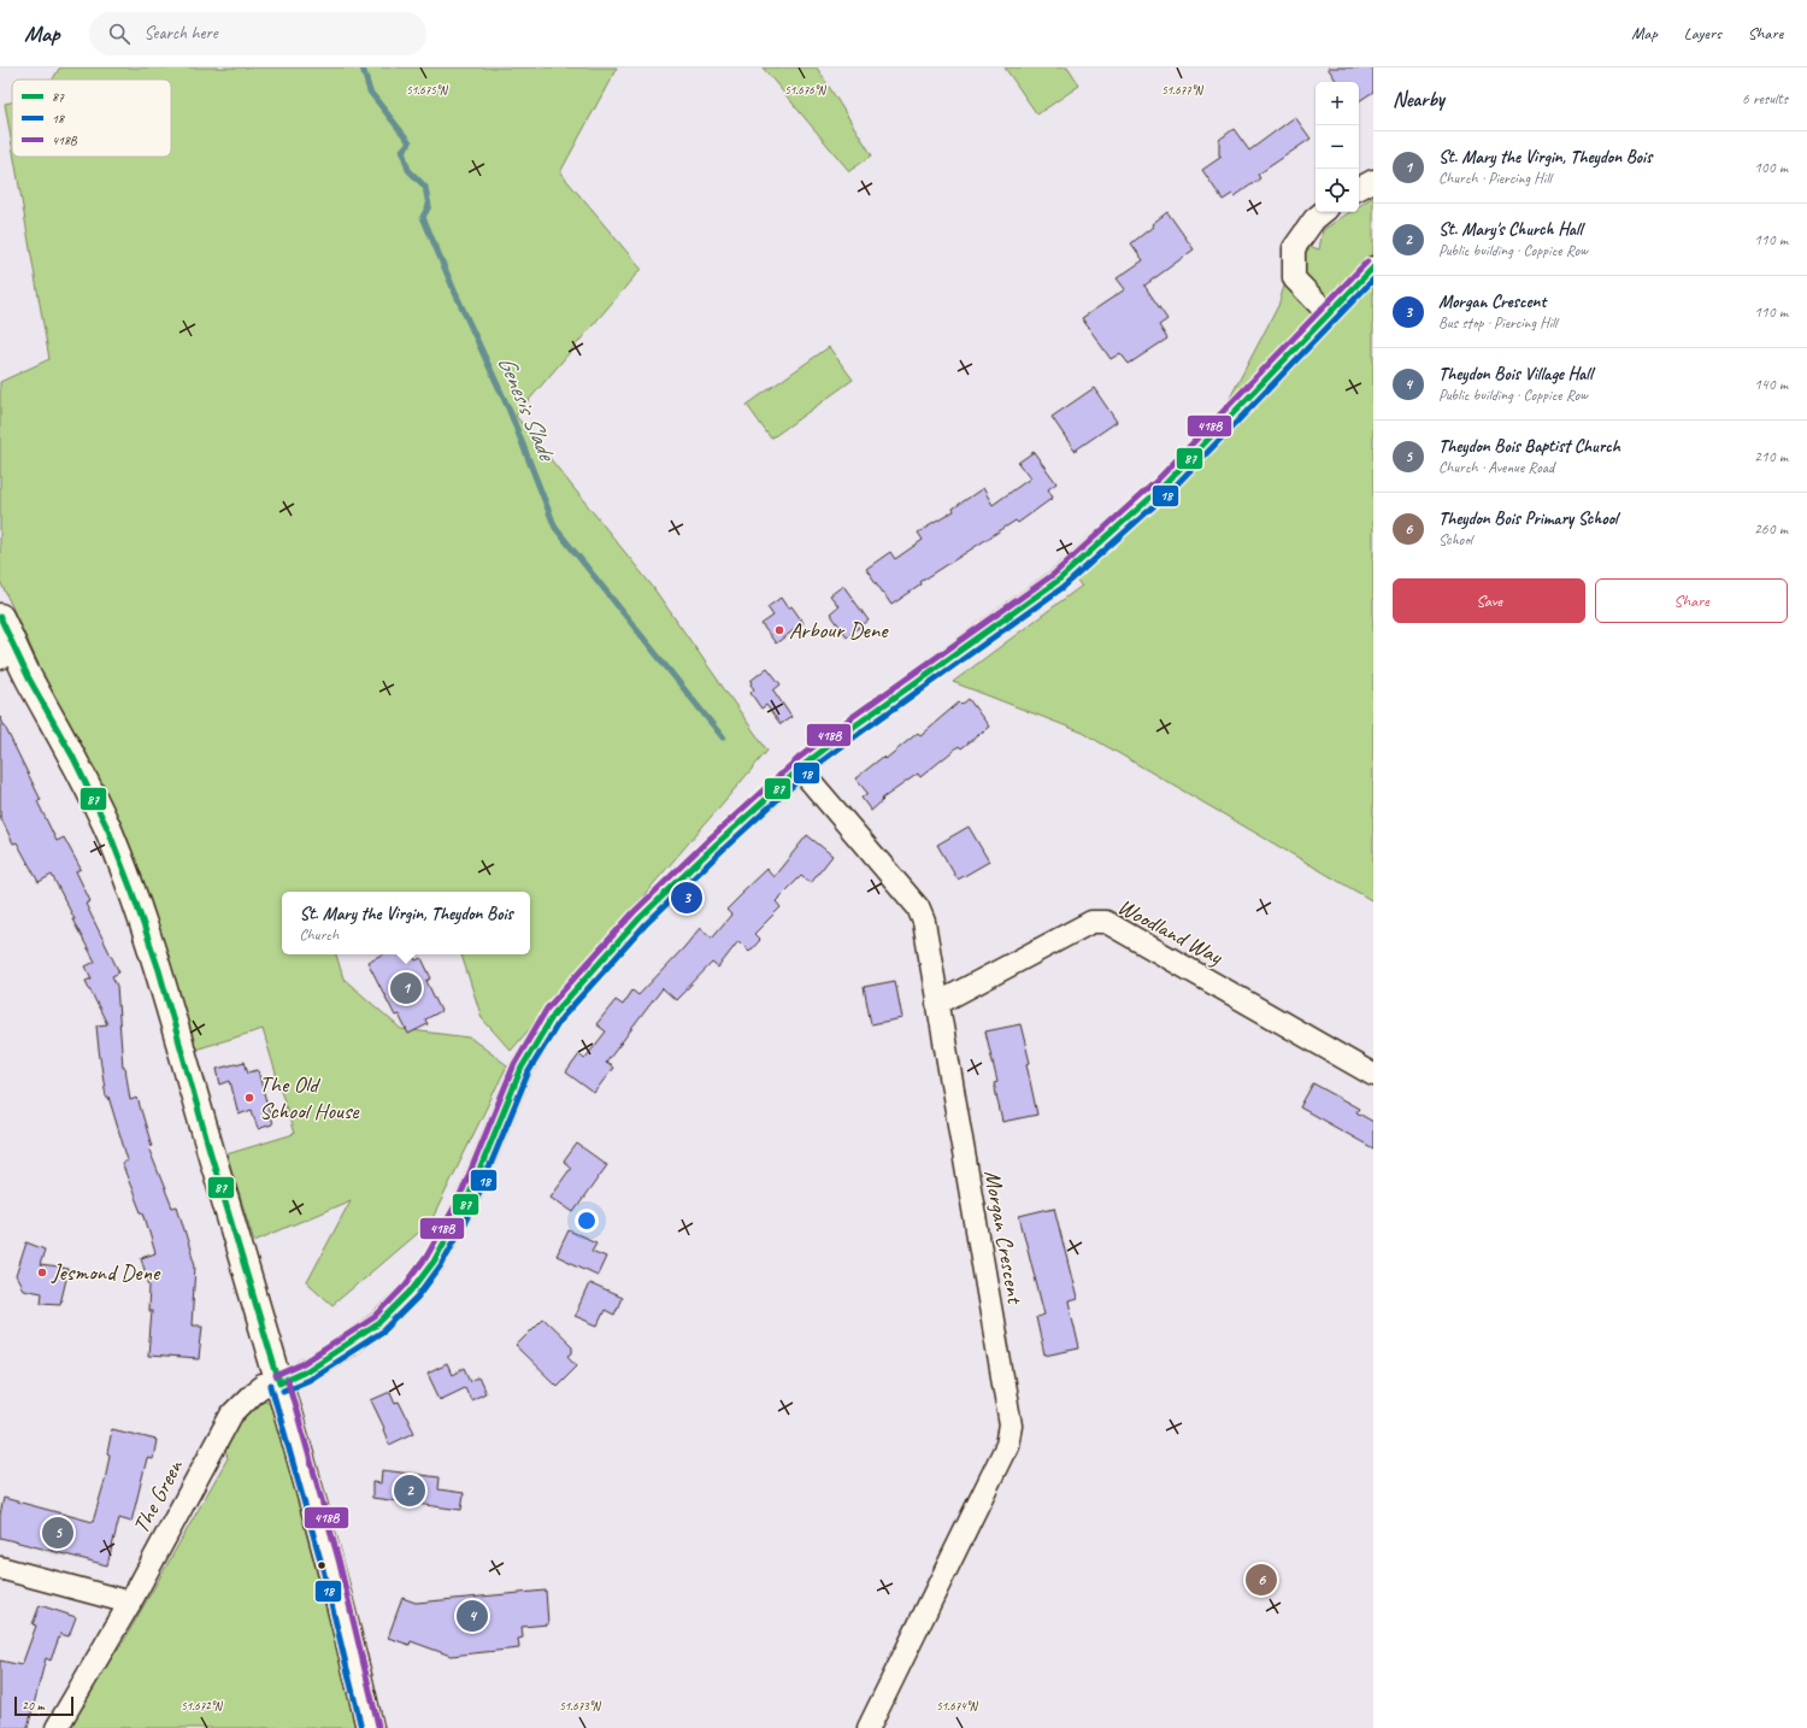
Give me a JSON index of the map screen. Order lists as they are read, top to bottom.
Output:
{
  "streets": {
    "street": ["Woodland Way", "Morgan Crescent", "The Green"]
  },
  "crossings": [
    ["Woodland Way", "Morgan Crescent"],
    ["Morgan Crescent", "The Green"]
  ],
  "water": ["Genesis Slade"],
  "places": ["Arbour Dene", "The Old School House", "Jesmond Dene"],
  "lines": ["transit line 418B", "transit line 87", "transit line 18"],
  "legend": ["87", "18", "418B"],
  "scale_bar": "20 m",
  "page": {
    "header": "Map",
    "search": "Search here",
    "nav": ["Map", "Layers", "Share"],
    "heading": ["Nearby", "6 results"],
    "map_buttons": ["+", "−"],
    "list": [
      {
        "mark": "1",
        "name": "St. Mary the Virgin, Theydon Bois",
        "note": "Church · Piercing Hill",
        "value": "100 m"
      },
      {
        "mark": "2",
        "name": "St. Mary's Church Hall",
        "note": "Public building · Coppice Row",
        "value": "110 m"
      },
      {
        "mark": "3",
        "name": "Morgan Crescent",
        "note": "Bus stop · Piercing Hill",
        "value": "110 m"
      },
      {
        "mark": "4",
        "name": "Theydon Bois Village Hall",
        "note": "Public building · Coppice Row",
        "value": "140 m"
      },
      {
        "mark": "5",
        "name": "Theydon Bois Baptist Church",
        "note": "Church · Avenue Road",
        "value": "210 m"
      },
      {
        "mark": "6",
        "name": "Theydon Bois Primary School",
        "note": "School",
        "value": "260 m"
      }
    ],
    "buttons": ["Save", "Share"],
    "pins": [
      "3",
      "1",
      "2",
      "5",
      "6",
      "4"
    ],
    "popup": ["St. Mary the Virgin, Theydon Bois", "Church"],
    "scale": "20 m"
  },
  "coordinates": [
    "51.675°N",
    "51.676°N",
    "51.677°N",
    "51.672°N",
    "51.673°N",
    "51.674°N"
  ]
}
